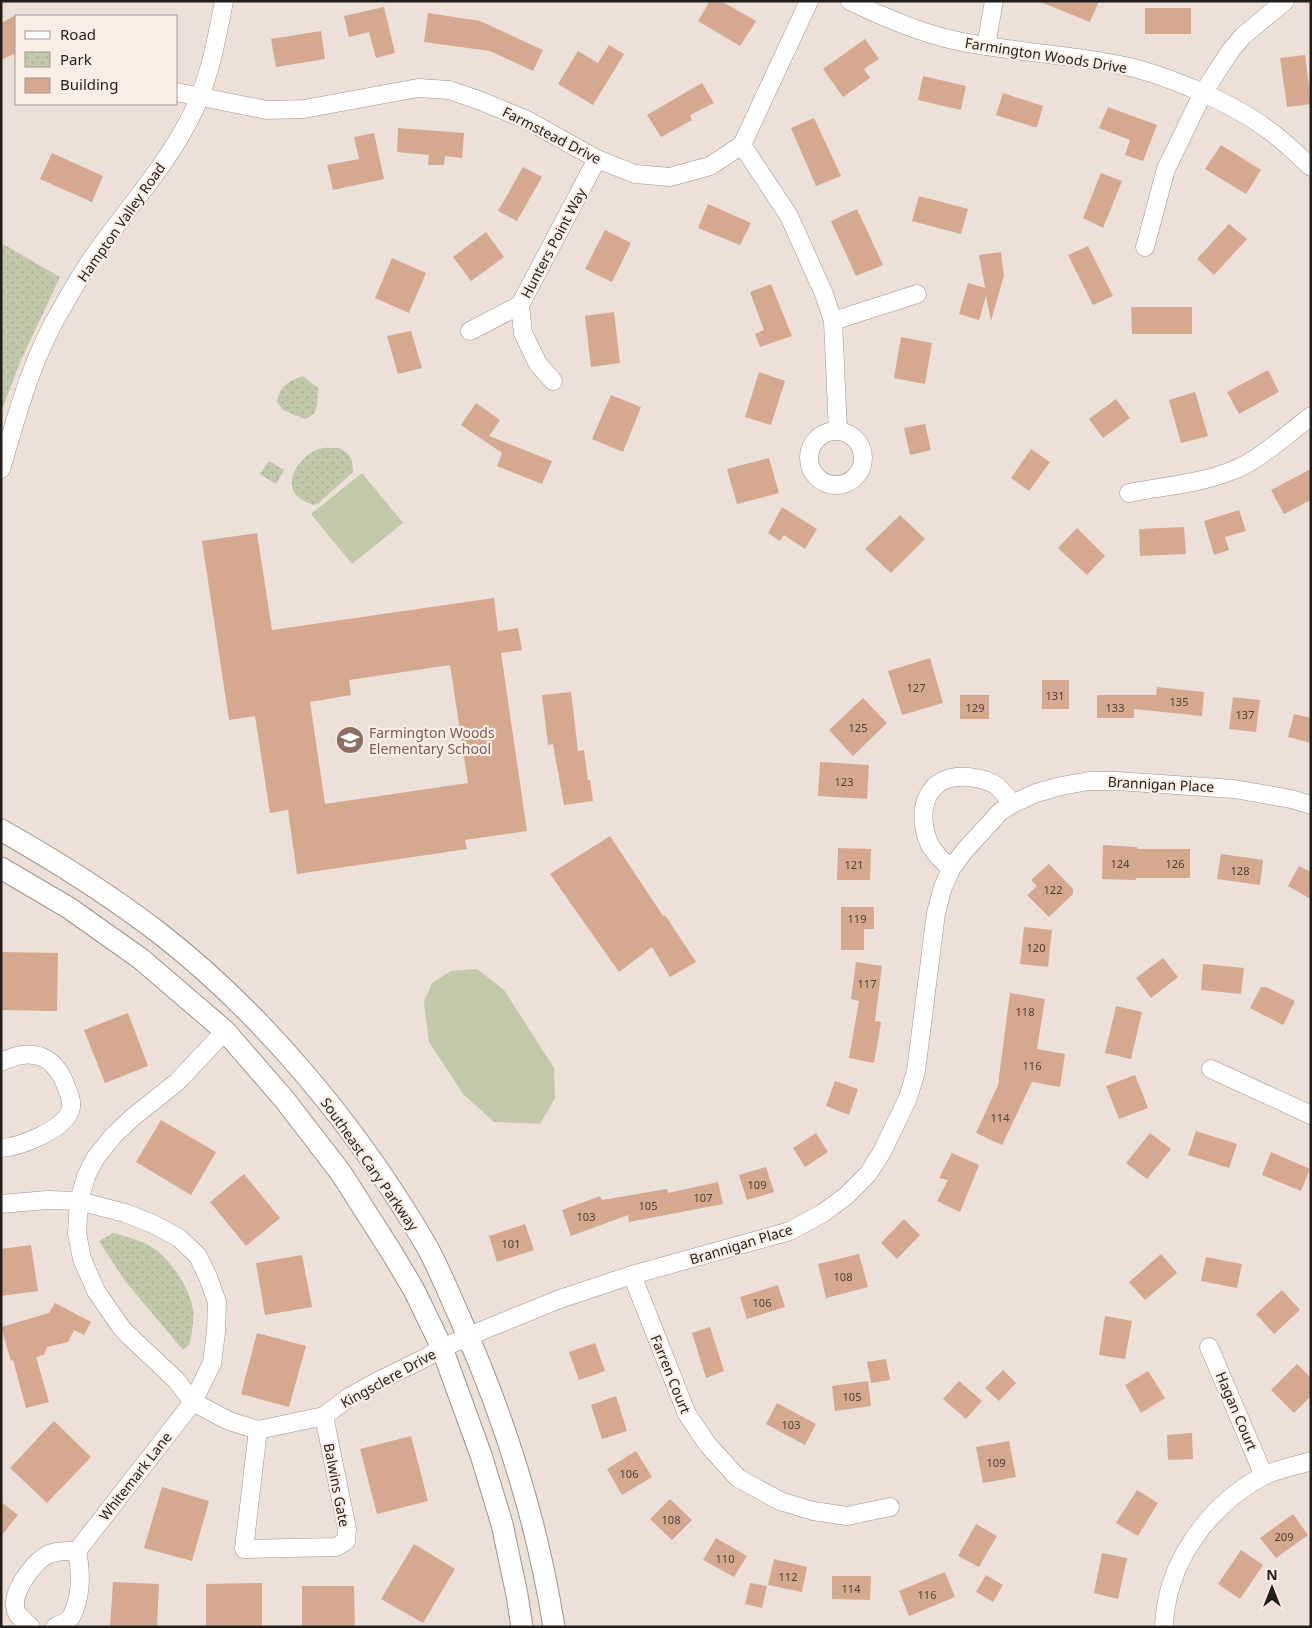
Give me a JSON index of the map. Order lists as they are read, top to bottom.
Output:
{
  "streets": {
    "main road": ["Southeast Cary Parkway"],
    "street": [
      "Farmington Woods Drive",
      "Farmstead Drive",
      "Hampton Valley Road",
      "Hunters Point Way",
      "Brannigan Place",
      "Farren Court",
      "Kingsclere Drive",
      "Hagan Court",
      "Whitemark Lane",
      "Balwins Gate"
    ]
  },
  "crossings": [
    ["Farmstead Drive", "Hampton Valley Road"],
    ["Farmstead Drive", "Hunters Point Way"],
    ["Brannigan Place", "Southeast Cary Parkway"],
    ["Brannigan Place", "Farren Court"],
    ["Brannigan Place", "Kingsclere Drive"],
    ["Kingsclere Drive", "Whitemark Lane"],
    ["Kingsclere Drive", "Balwins Gate"]
  ],
  "places": {
    "school or university": ["Farmington Woods Elementary School"]
  },
  "house_numbers": [
    "127",
    "131",
    "135",
    "129",
    "133",
    "137",
    "125",
    "123",
    "124",
    "126",
    "121",
    "128",
    "122",
    "119",
    "120",
    "117",
    "118",
    "116",
    "114",
    "109",
    "107",
    "105",
    "103",
    "101",
    "108",
    "106",
    "105",
    "103",
    "109",
    "106",
    "108",
    "209",
    "110",
    "112",
    "114",
    "116"
  ],
  "legend": ["Road", "Park", "Building"],
  "north": "top"
}
